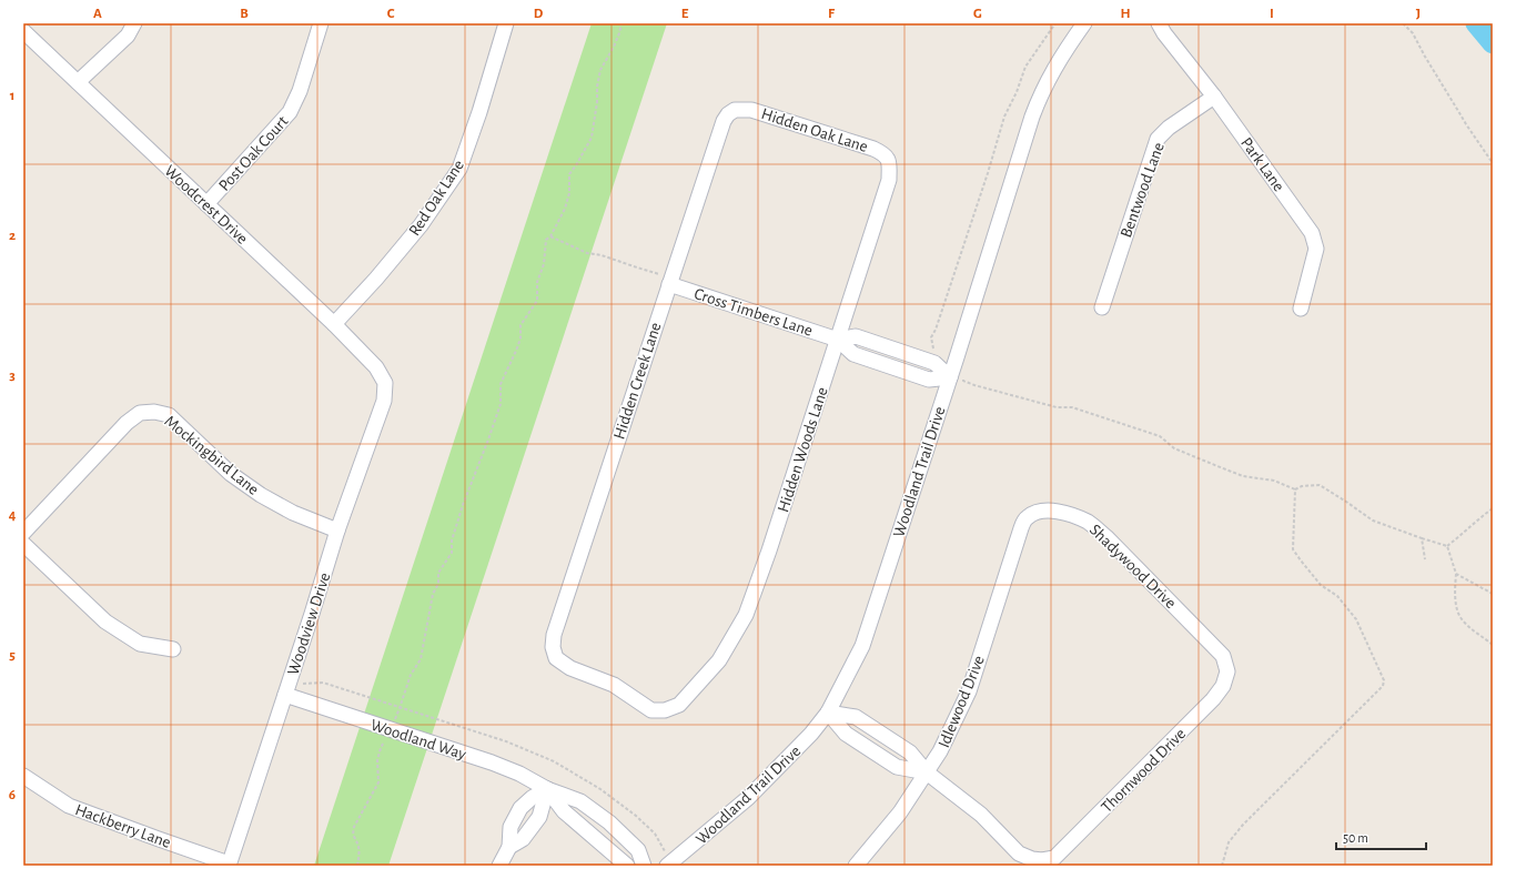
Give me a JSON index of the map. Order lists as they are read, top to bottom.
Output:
{
  "streets": {
    "street": [
      "Hidden Oak Lane",
      "Post Oak Court",
      "Park Lane",
      "Bentwood Lane",
      "Red Oak Lane",
      "Woodcrest Drive",
      "Cross Timbers Lane",
      "Hidden Creek Lane",
      "Hidden Woods Lane",
      "Mockingbird Lane",
      "Woodland Trail Drive",
      "Shadywood Drive",
      "Woodview Drive",
      "Idlewood Drive",
      "Woodland Way",
      "Thornwood Drive",
      "Hackberry Lane"
    ]
  },
  "crossings": [
    ["Hidden Oak Lane", "Hidden Creek Lane"],
    ["Hidden Oak Lane", "Hidden Woods Lane"],
    ["Post Oak Court", "Woodcrest Drive"],
    ["Park Lane", "Bentwood Lane"],
    ["Red Oak Lane", "Woodcrest Drive"],
    ["Woodcrest Drive", "Woodview Drive"],
    ["Cross Timbers Lane", "Hidden Creek Lane"],
    ["Cross Timbers Lane", "Hidden Woods Lane"],
    ["Cross Timbers Lane", "Woodland Trail Drive"],
    ["Hidden Creek Lane", "Hidden Woods Lane"],
    ["Mockingbird Lane", "Woodview Drive"],
    ["Shadywood Drive", "Idlewood Drive"],
    ["Shadywood Drive", "Thornwood Drive"],
    ["Woodview Drive", "Woodland Way"],
    ["Woodview Drive", "Hackberry Lane"],
    ["Idlewood Drive", "Thornwood Drive"]
  ],
  "scale_bar": "50 m",
  "grid": {
    "columns": [
      "A",
      "B",
      "C",
      "D",
      "E",
      "F",
      "G",
      "H",
      "I",
      "J"
    ],
    "rows": [
      "1",
      "2",
      "3",
      "4",
      "5",
      "6"
    ]
  }
}
